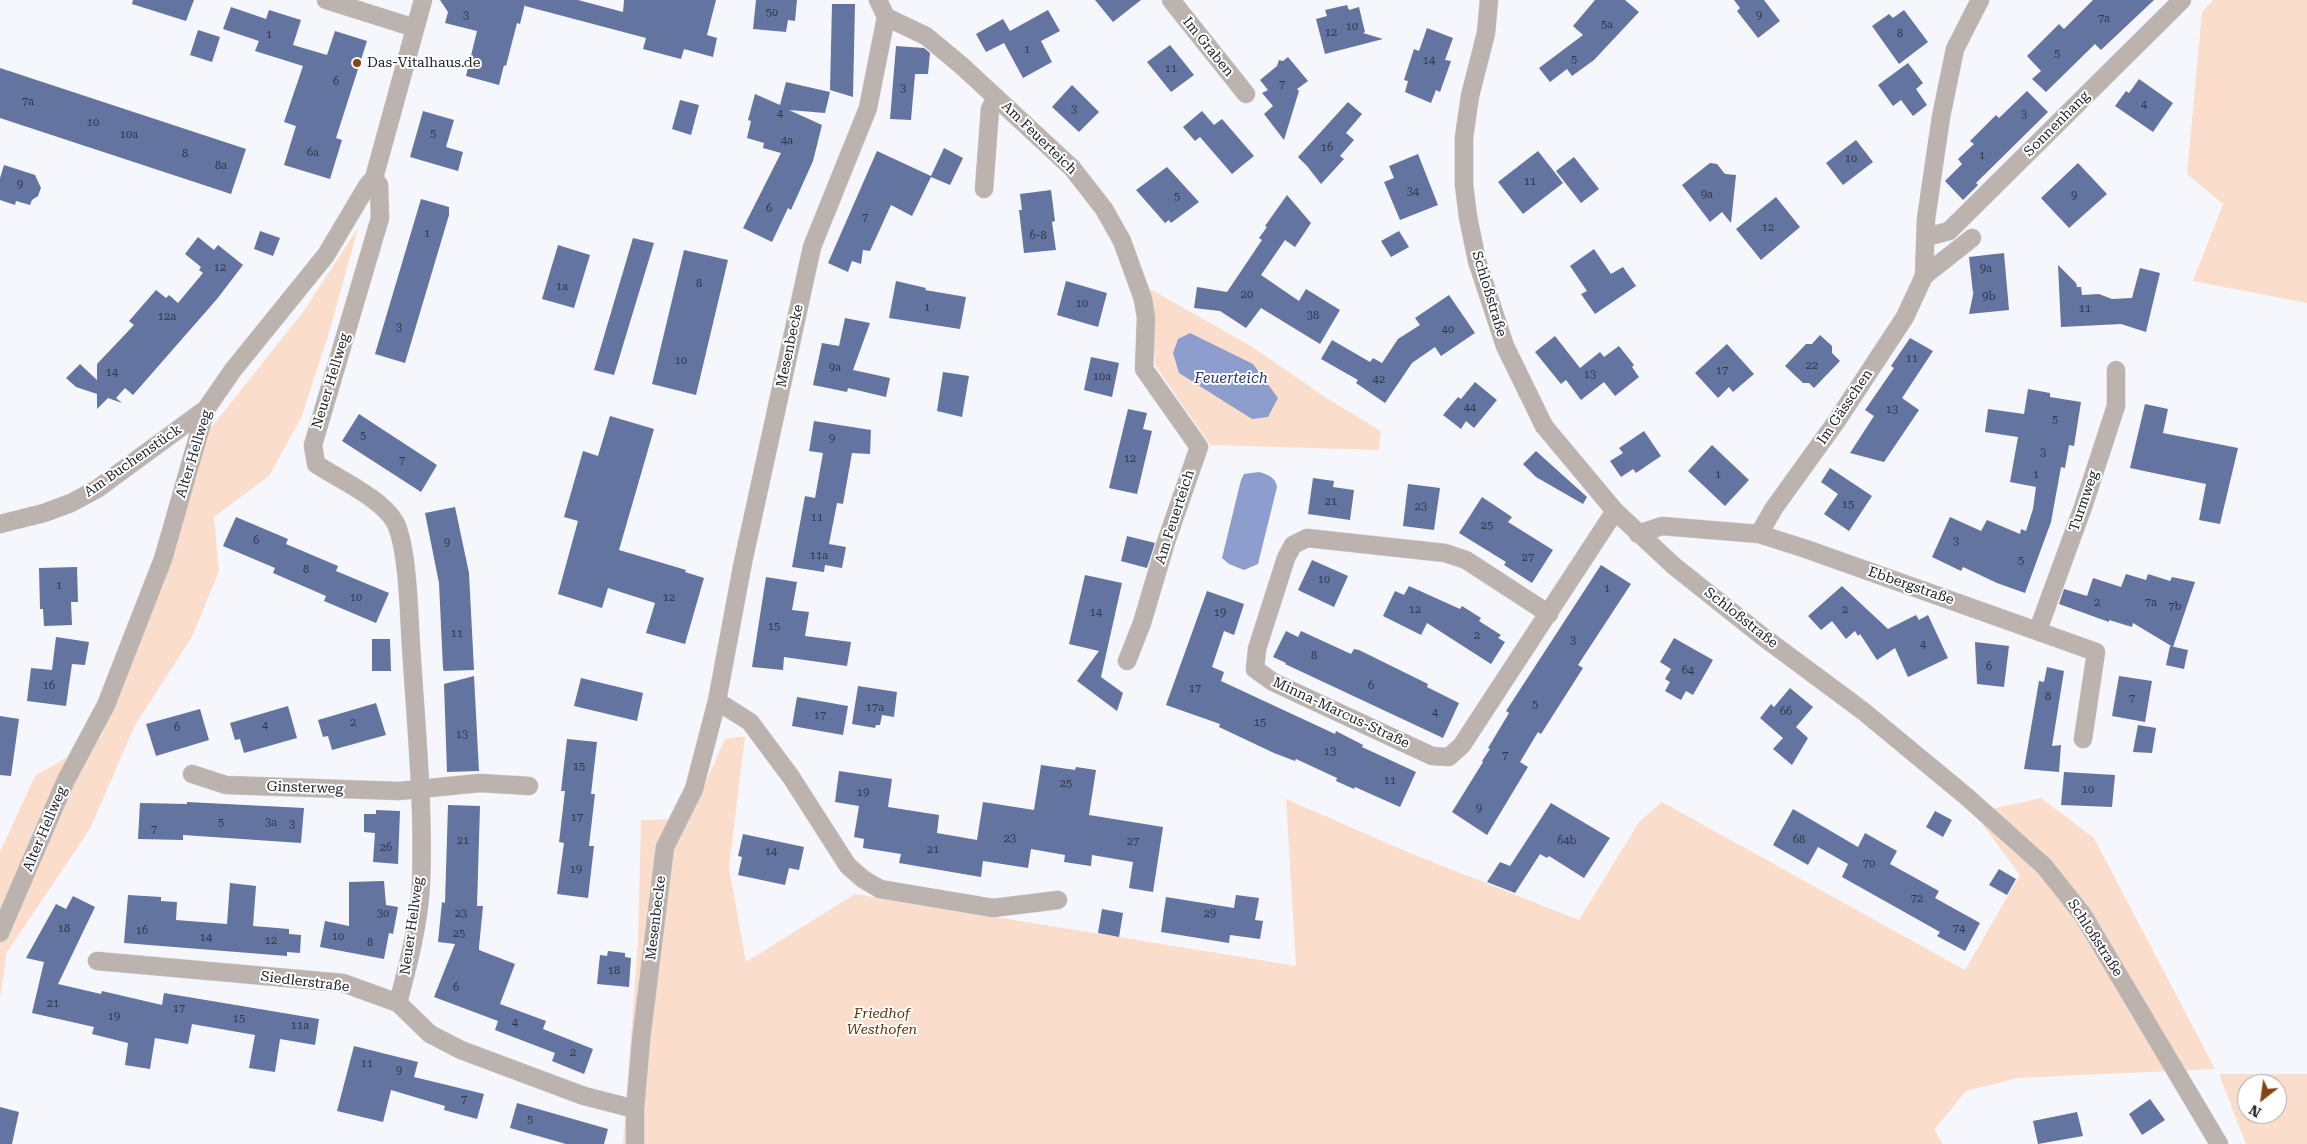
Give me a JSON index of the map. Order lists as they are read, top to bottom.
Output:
{
  "streets": {
    "street": [
      "Im Graben",
      "Sonnenhang",
      "Am Feuerteich",
      "Schloßstraße",
      "Mesenbecke",
      "Neuer Hellweg",
      "Im Gässchen",
      "Alter Hellweg",
      "Am Buchenstück",
      "Turmweg",
      "Ebbergstraße",
      "Minna-Marcus-Straße",
      "Ginsterweg",
      "Siedlerstraße"
    ]
  },
  "crossings": [
    ["Sonnenhang", "Im Gässchen"],
    ["Am Feuerteich", "Mesenbecke"],
    ["Schloßstraße", "Ebbergstraße"],
    ["Schloßstraße", "Minna-Marcus-Straße"],
    ["Mesenbecke", "Siedlerstraße"],
    ["Neuer Hellweg", "Alter Hellweg"],
    ["Neuer Hellweg", "Ginsterweg"],
    ["Neuer Hellweg", "Siedlerstraße"],
    ["Im Gässchen", "Ebbergstraße"],
    ["Alter Hellweg", "Am Buchenstück"],
    ["Turmweg", "Ebbergstraße"]
  ],
  "water": ["Feuerteich"],
  "parks": ["Friedhof Westhofen"],
  "places": ["Das-Vitalhaus.de"],
  "house_numbers": [
    "50",
    "3",
    "9",
    "7a",
    "5a",
    "10",
    "12",
    "8",
    "1",
    "1",
    "5",
    "5",
    "14",
    "11",
    "6",
    "7",
    "3",
    "7a",
    "4",
    "3",
    "4",
    "3",
    "10",
    "5",
    "10a",
    "4a",
    "16",
    "6a",
    "8",
    "1",
    "10",
    "8a",
    "11",
    "9",
    "34",
    "9a",
    "9",
    "5",
    "6",
    "7",
    "12",
    "1",
    "6-8",
    "12",
    "9a",
    "8",
    "1a",
    "20",
    "9b",
    "10",
    "1",
    "11",
    "38",
    "12a",
    "3",
    "40",
    "11",
    "10",
    "22",
    "9a",
    "17",
    "14",
    "13",
    "10a",
    "42",
    "44",
    "13",
    "5",
    "5",
    "9",
    "3",
    "12",
    "7",
    "1",
    "1",
    "21",
    "15",
    "23",
    "11",
    "25",
    "6",
    "3",
    "9",
    "11a",
    "27",
    "5",
    "8",
    "10",
    "1",
    "1",
    "10",
    "12",
    "2",
    "7a",
    "7b",
    "12",
    "2",
    "14",
    "19",
    "15",
    "11",
    "2",
    "3",
    "4",
    "8",
    "6",
    "64",
    "16",
    "6",
    "17",
    "8",
    "7",
    "5",
    "17a",
    "66",
    "4",
    "17",
    "2",
    "15",
    "4",
    "6",
    "13",
    "13",
    "7",
    "15",
    "11",
    "25",
    "10",
    "19",
    "9",
    "17",
    "5",
    "3a",
    "3",
    "7",
    "23",
    "68",
    "21",
    "64b",
    "27",
    "26",
    "21",
    "14",
    "70",
    "19",
    "72",
    "30",
    "23",
    "29",
    "18",
    "74",
    "16",
    "25",
    "10",
    "14",
    "12",
    "8",
    "18",
    "6",
    "21",
    "17",
    "19",
    "15",
    "4",
    "11a",
    "2",
    "11",
    "9",
    "7",
    "5"
  ],
  "north": "bottom left"
}
